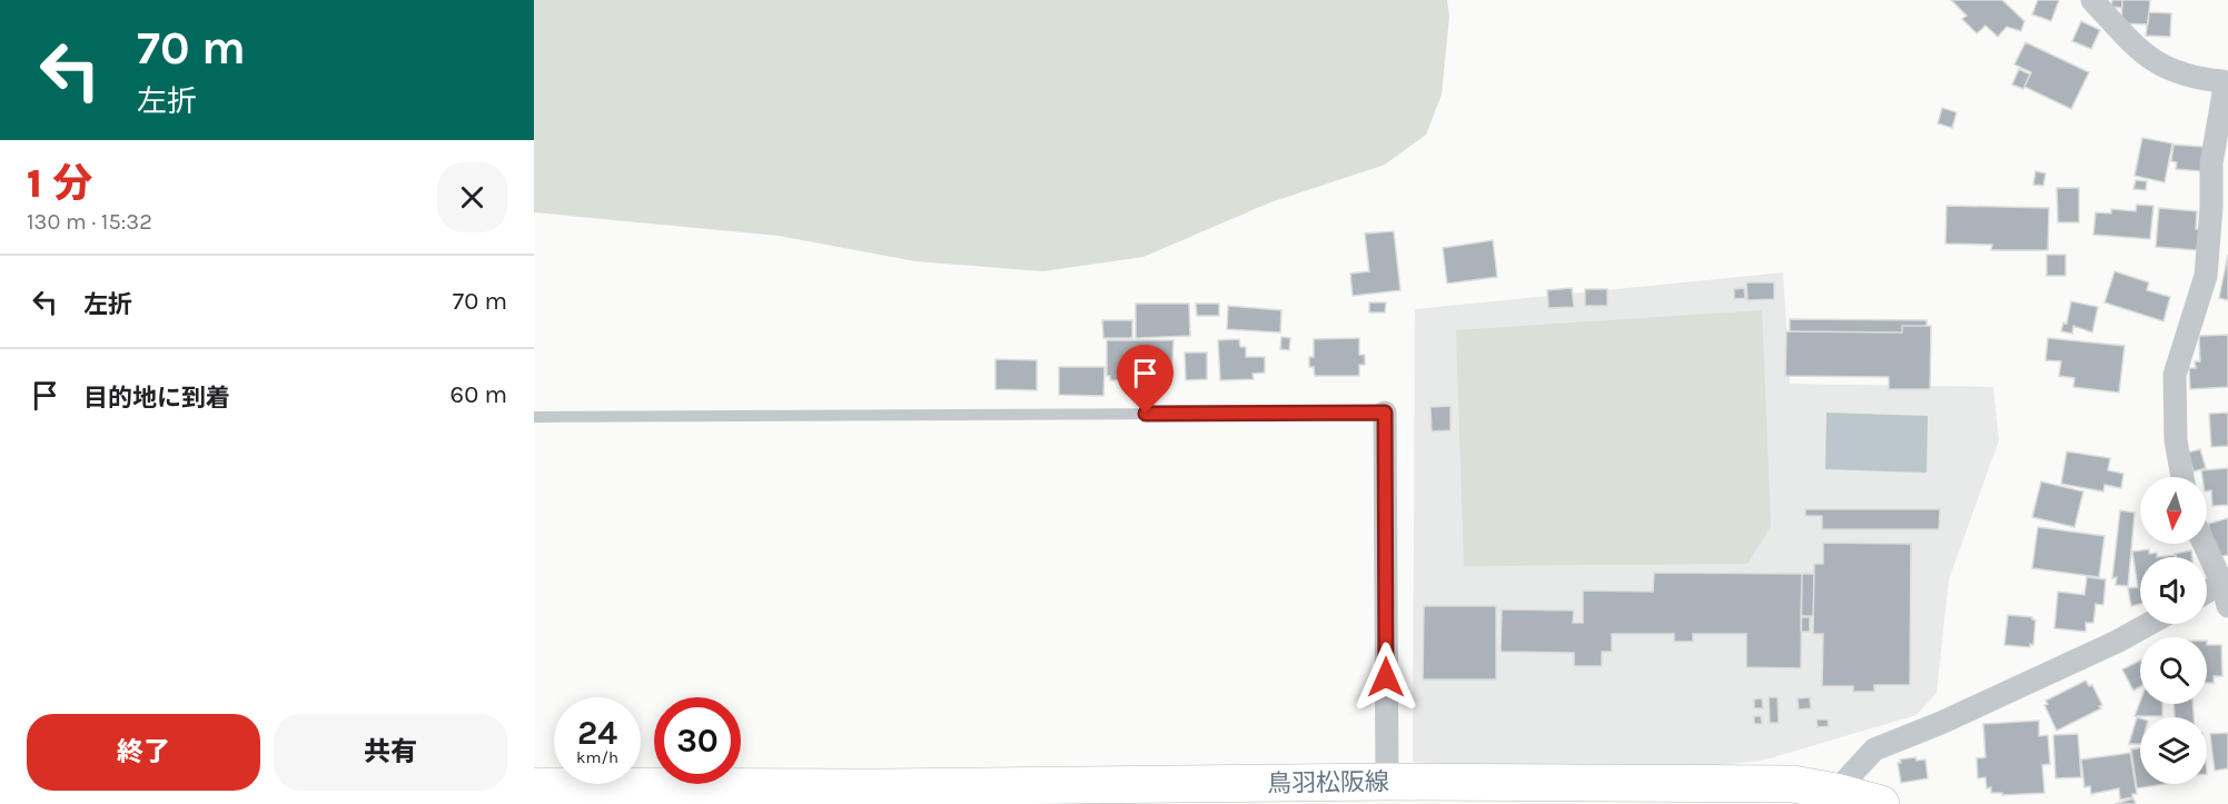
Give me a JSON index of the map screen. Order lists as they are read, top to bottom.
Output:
{
  "streets": {
    "main road": ["鳥羽松阪線"]
  },
  "north": "bottom",
  "page": {
    "turn": ["70 m", "左折"],
    "heading": ["1 分", "130 m · 15:32"],
    "list": [
      {
        "name": "左折",
        "value": "70 m"
      },
      {
        "name": "目的地に到着",
        "value": "60 m"
      }
    ],
    "speed": "24 km/h",
    "limit": "30",
    "buttons": ["終了", "共有"]
  }
}
